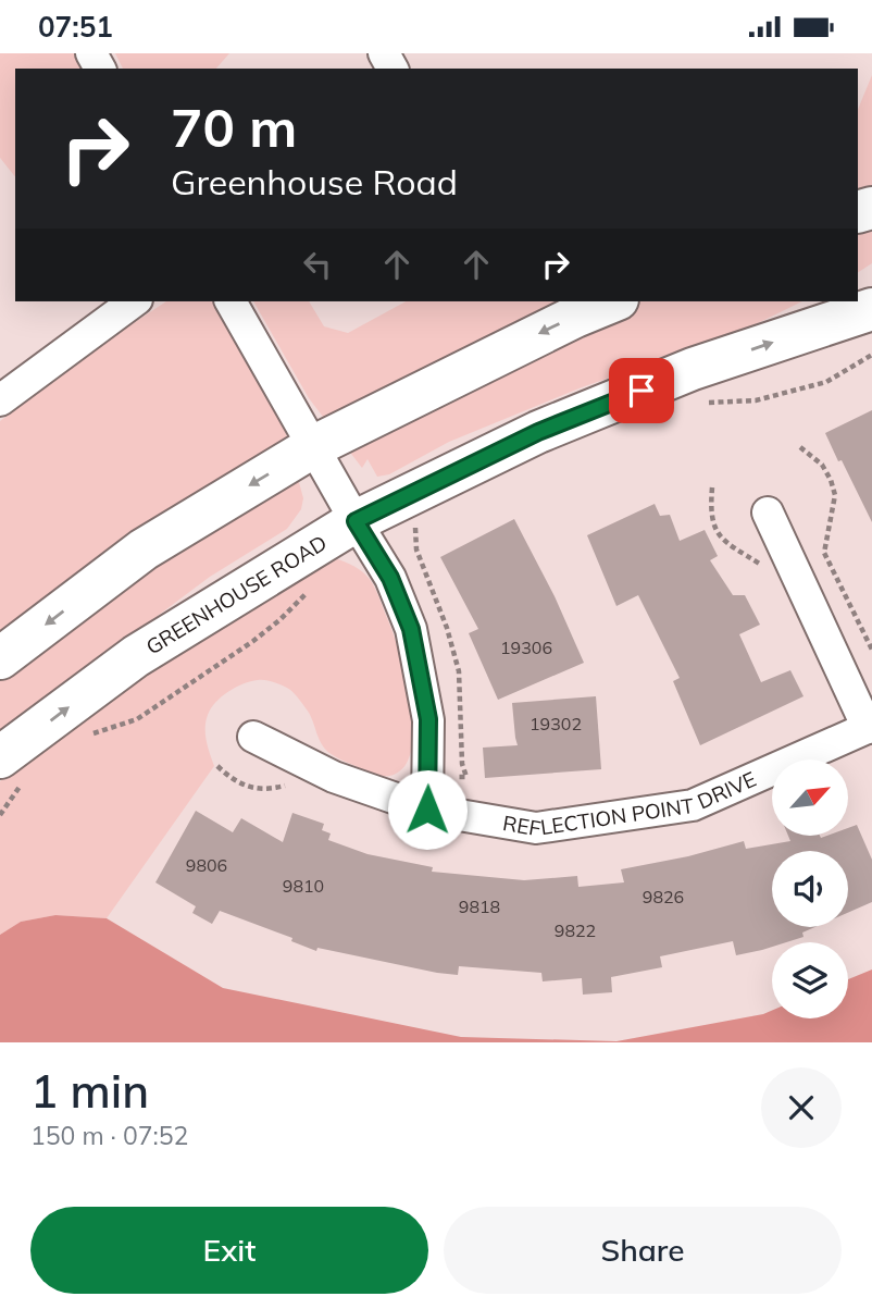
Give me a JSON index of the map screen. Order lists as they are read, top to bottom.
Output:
{
  "streets": {
    "main road": ["GREENHOUSE ROAD"],
    "street": ["REFLECTION POINT DRIVE"]
  },
  "house_numbers": [
    "19306",
    "19302",
    "9806",
    "9810",
    "9826",
    "9818",
    "9822"
  ],
  "north": "top right",
  "page": {
    "status": "07:51",
    "turn": ["70 m", "Greenhouse Road"],
    "heading": ["1 min", "150 m · 07:52"],
    "buttons": ["Exit", "Share"]
  }
}
